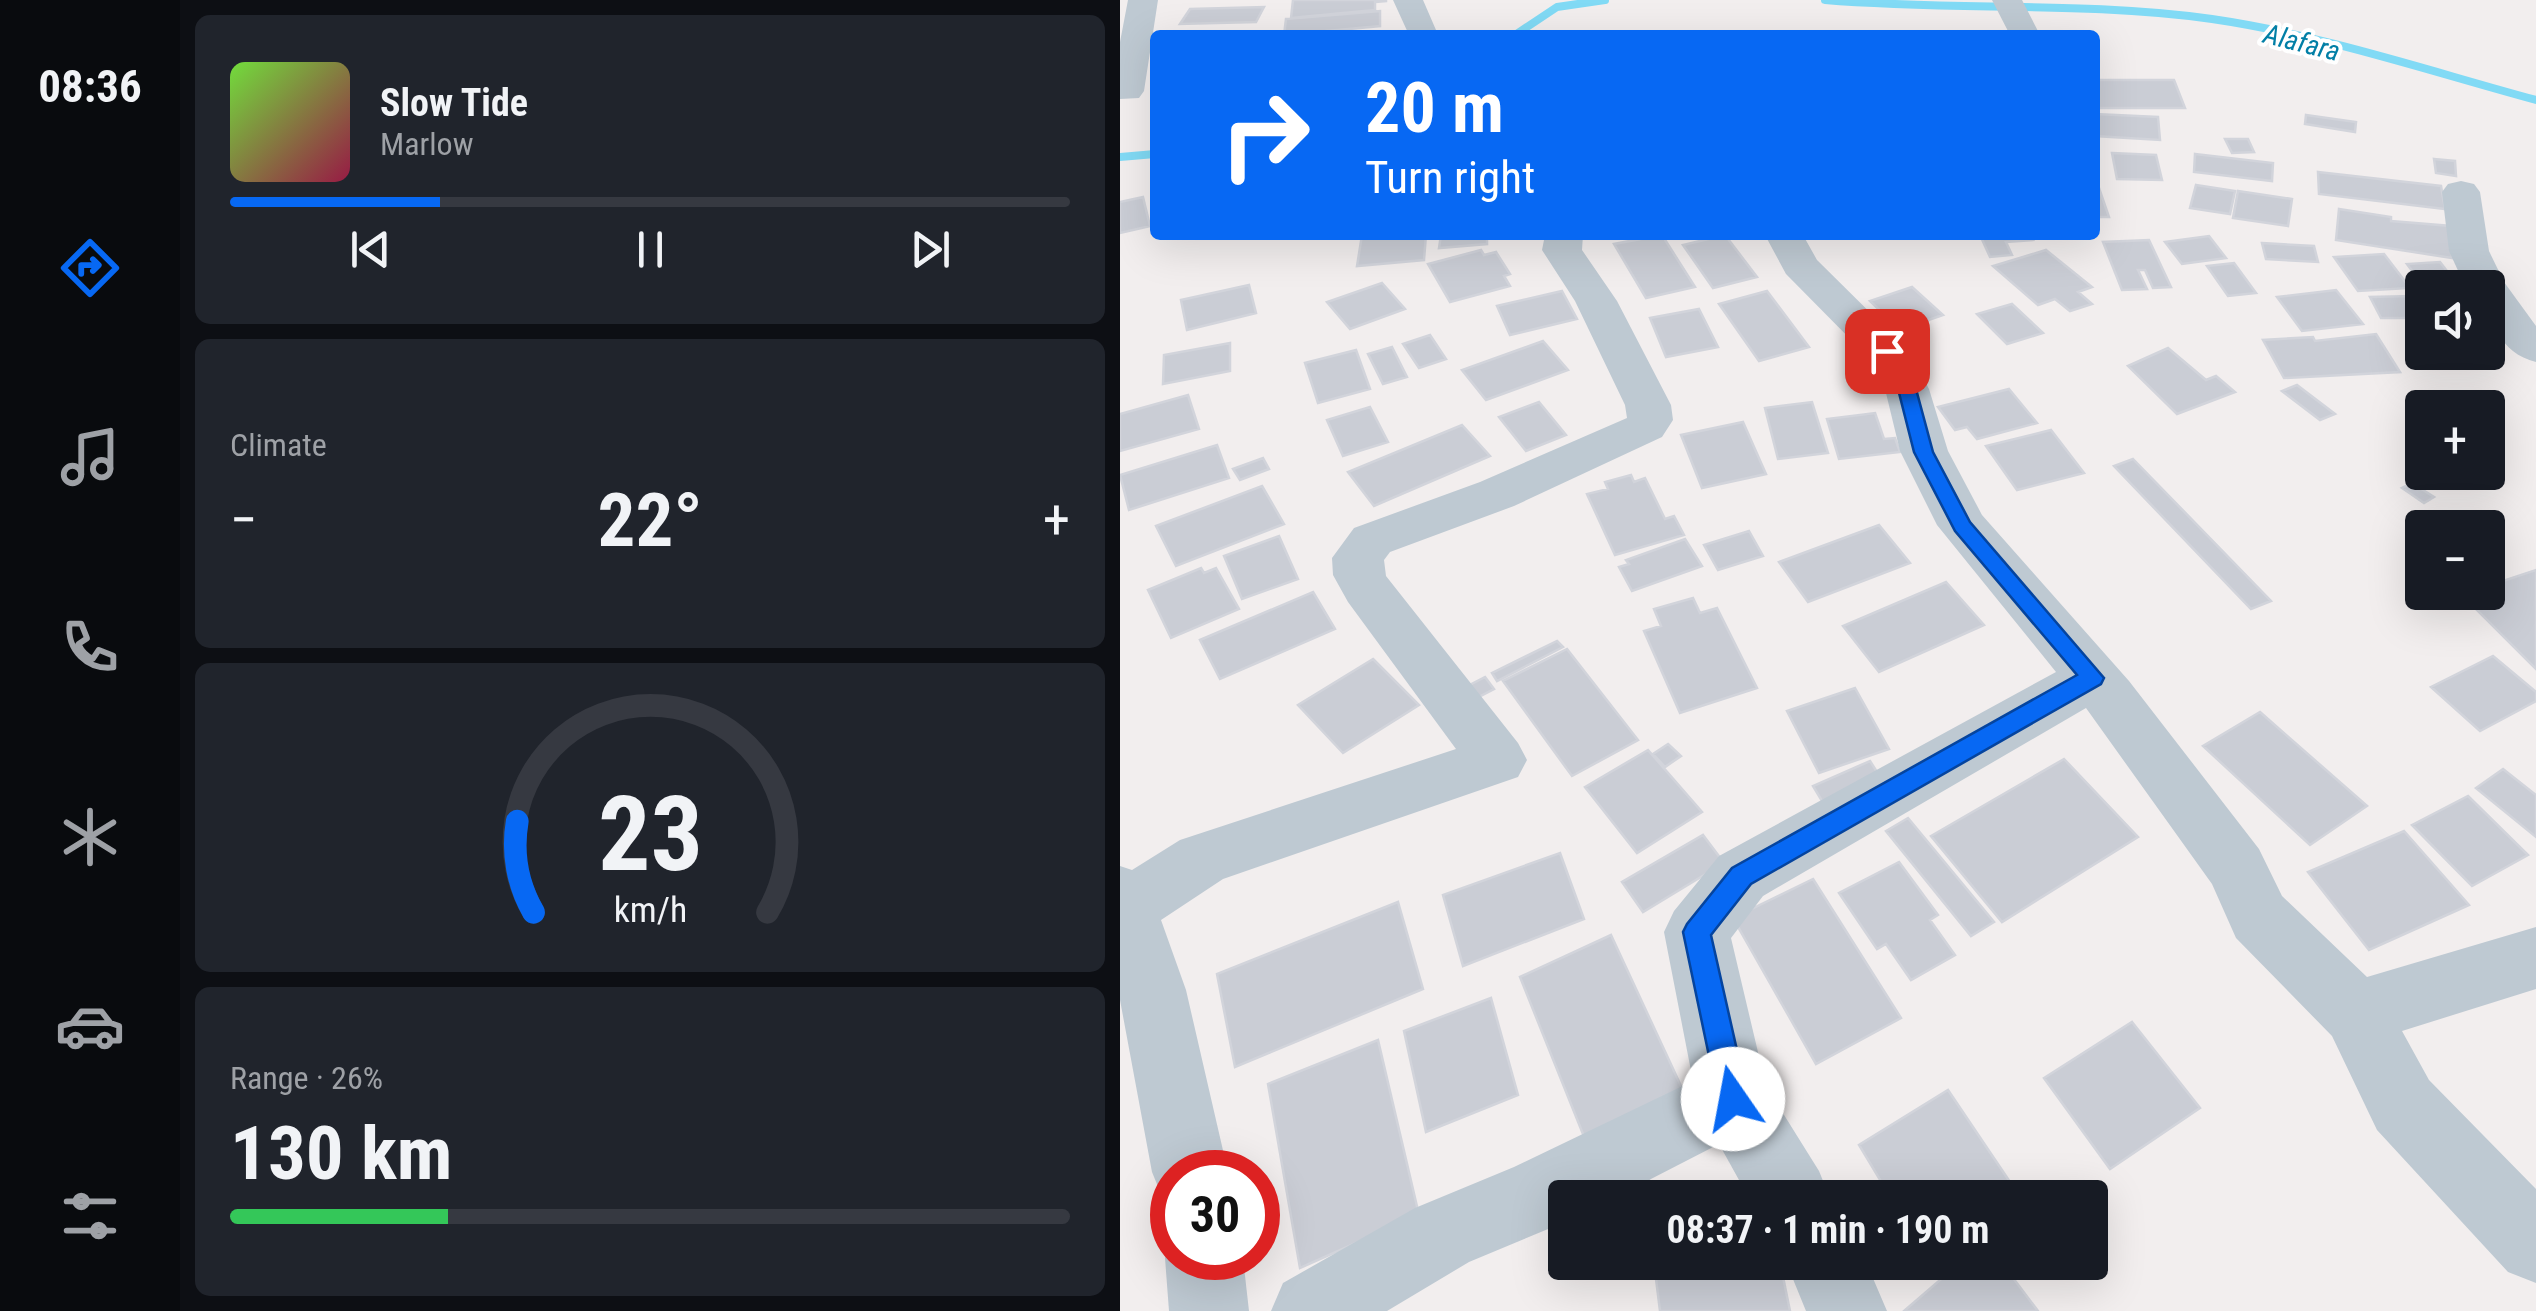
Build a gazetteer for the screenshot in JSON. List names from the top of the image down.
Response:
{
  "water": ["Alafara"],
  "page": {
    "tabs": "08:36",
    "turn": ["20 m", "Turn right"],
    "song": ["Slow Tide", "Marlow"],
    "map_buttons": ["+", "−"],
    "tile": [
      "Climate",
      ["Range · 26%", "130 km"]
    ],
    "heat": ["−", "22°", "+"],
    "limit": "30",
    "trip": "08:37 · 1 min · 190 m",
    "gauge": ["23", "km/h"]
  }
}
